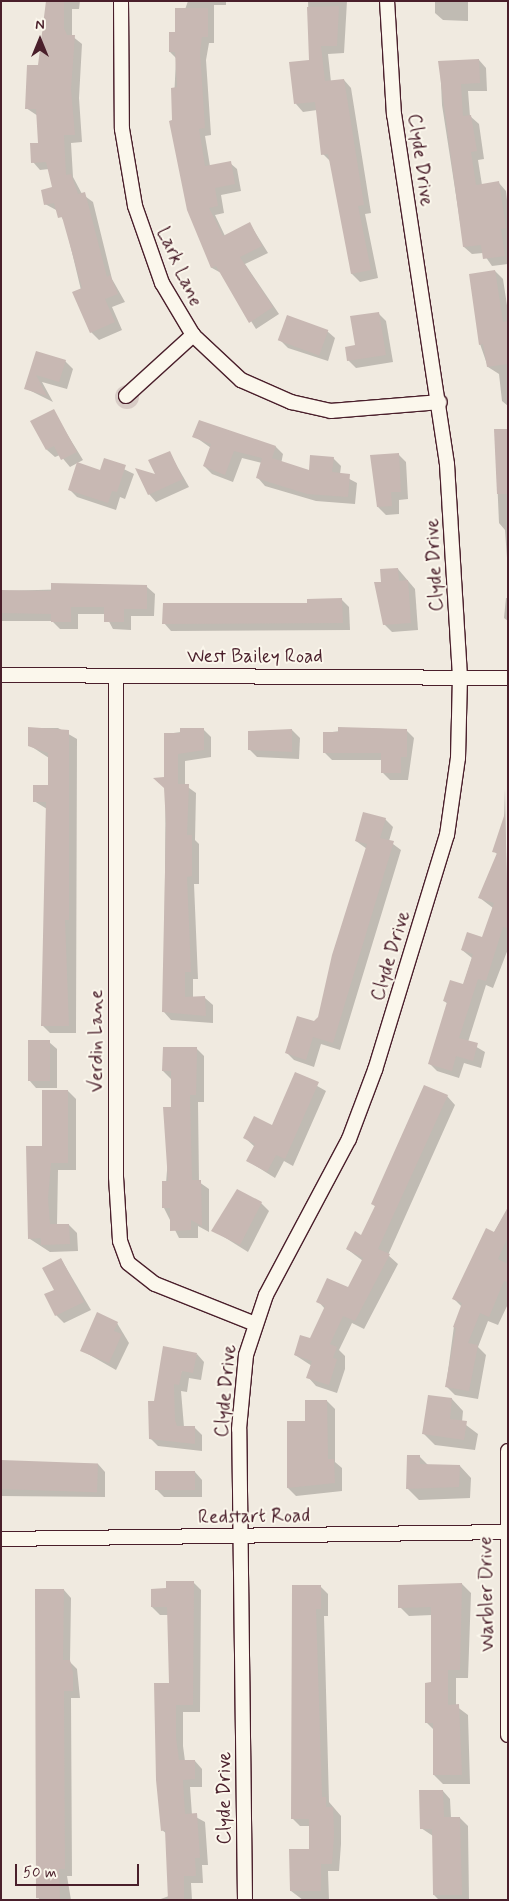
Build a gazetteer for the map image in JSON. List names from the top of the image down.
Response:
{
  "streets": {
    "street": [
      "Clyde Drive",
      "Lark Lane",
      "West Bailey Road",
      "Verdin Lane",
      "Redstart Road",
      "Warbler Drive"
    ]
  },
  "crossings": [
    ["Clyde Drive", "Lark Lane"],
    ["Clyde Drive", "West Bailey Road"],
    ["Clyde Drive", "Verdin Lane"],
    ["Clyde Drive", "Redstart Road"],
    ["West Bailey Road", "Verdin Lane"],
    ["Redstart Road", "Warbler Drive"]
  ],
  "scale_bar": "50 m",
  "north": "top"
}
